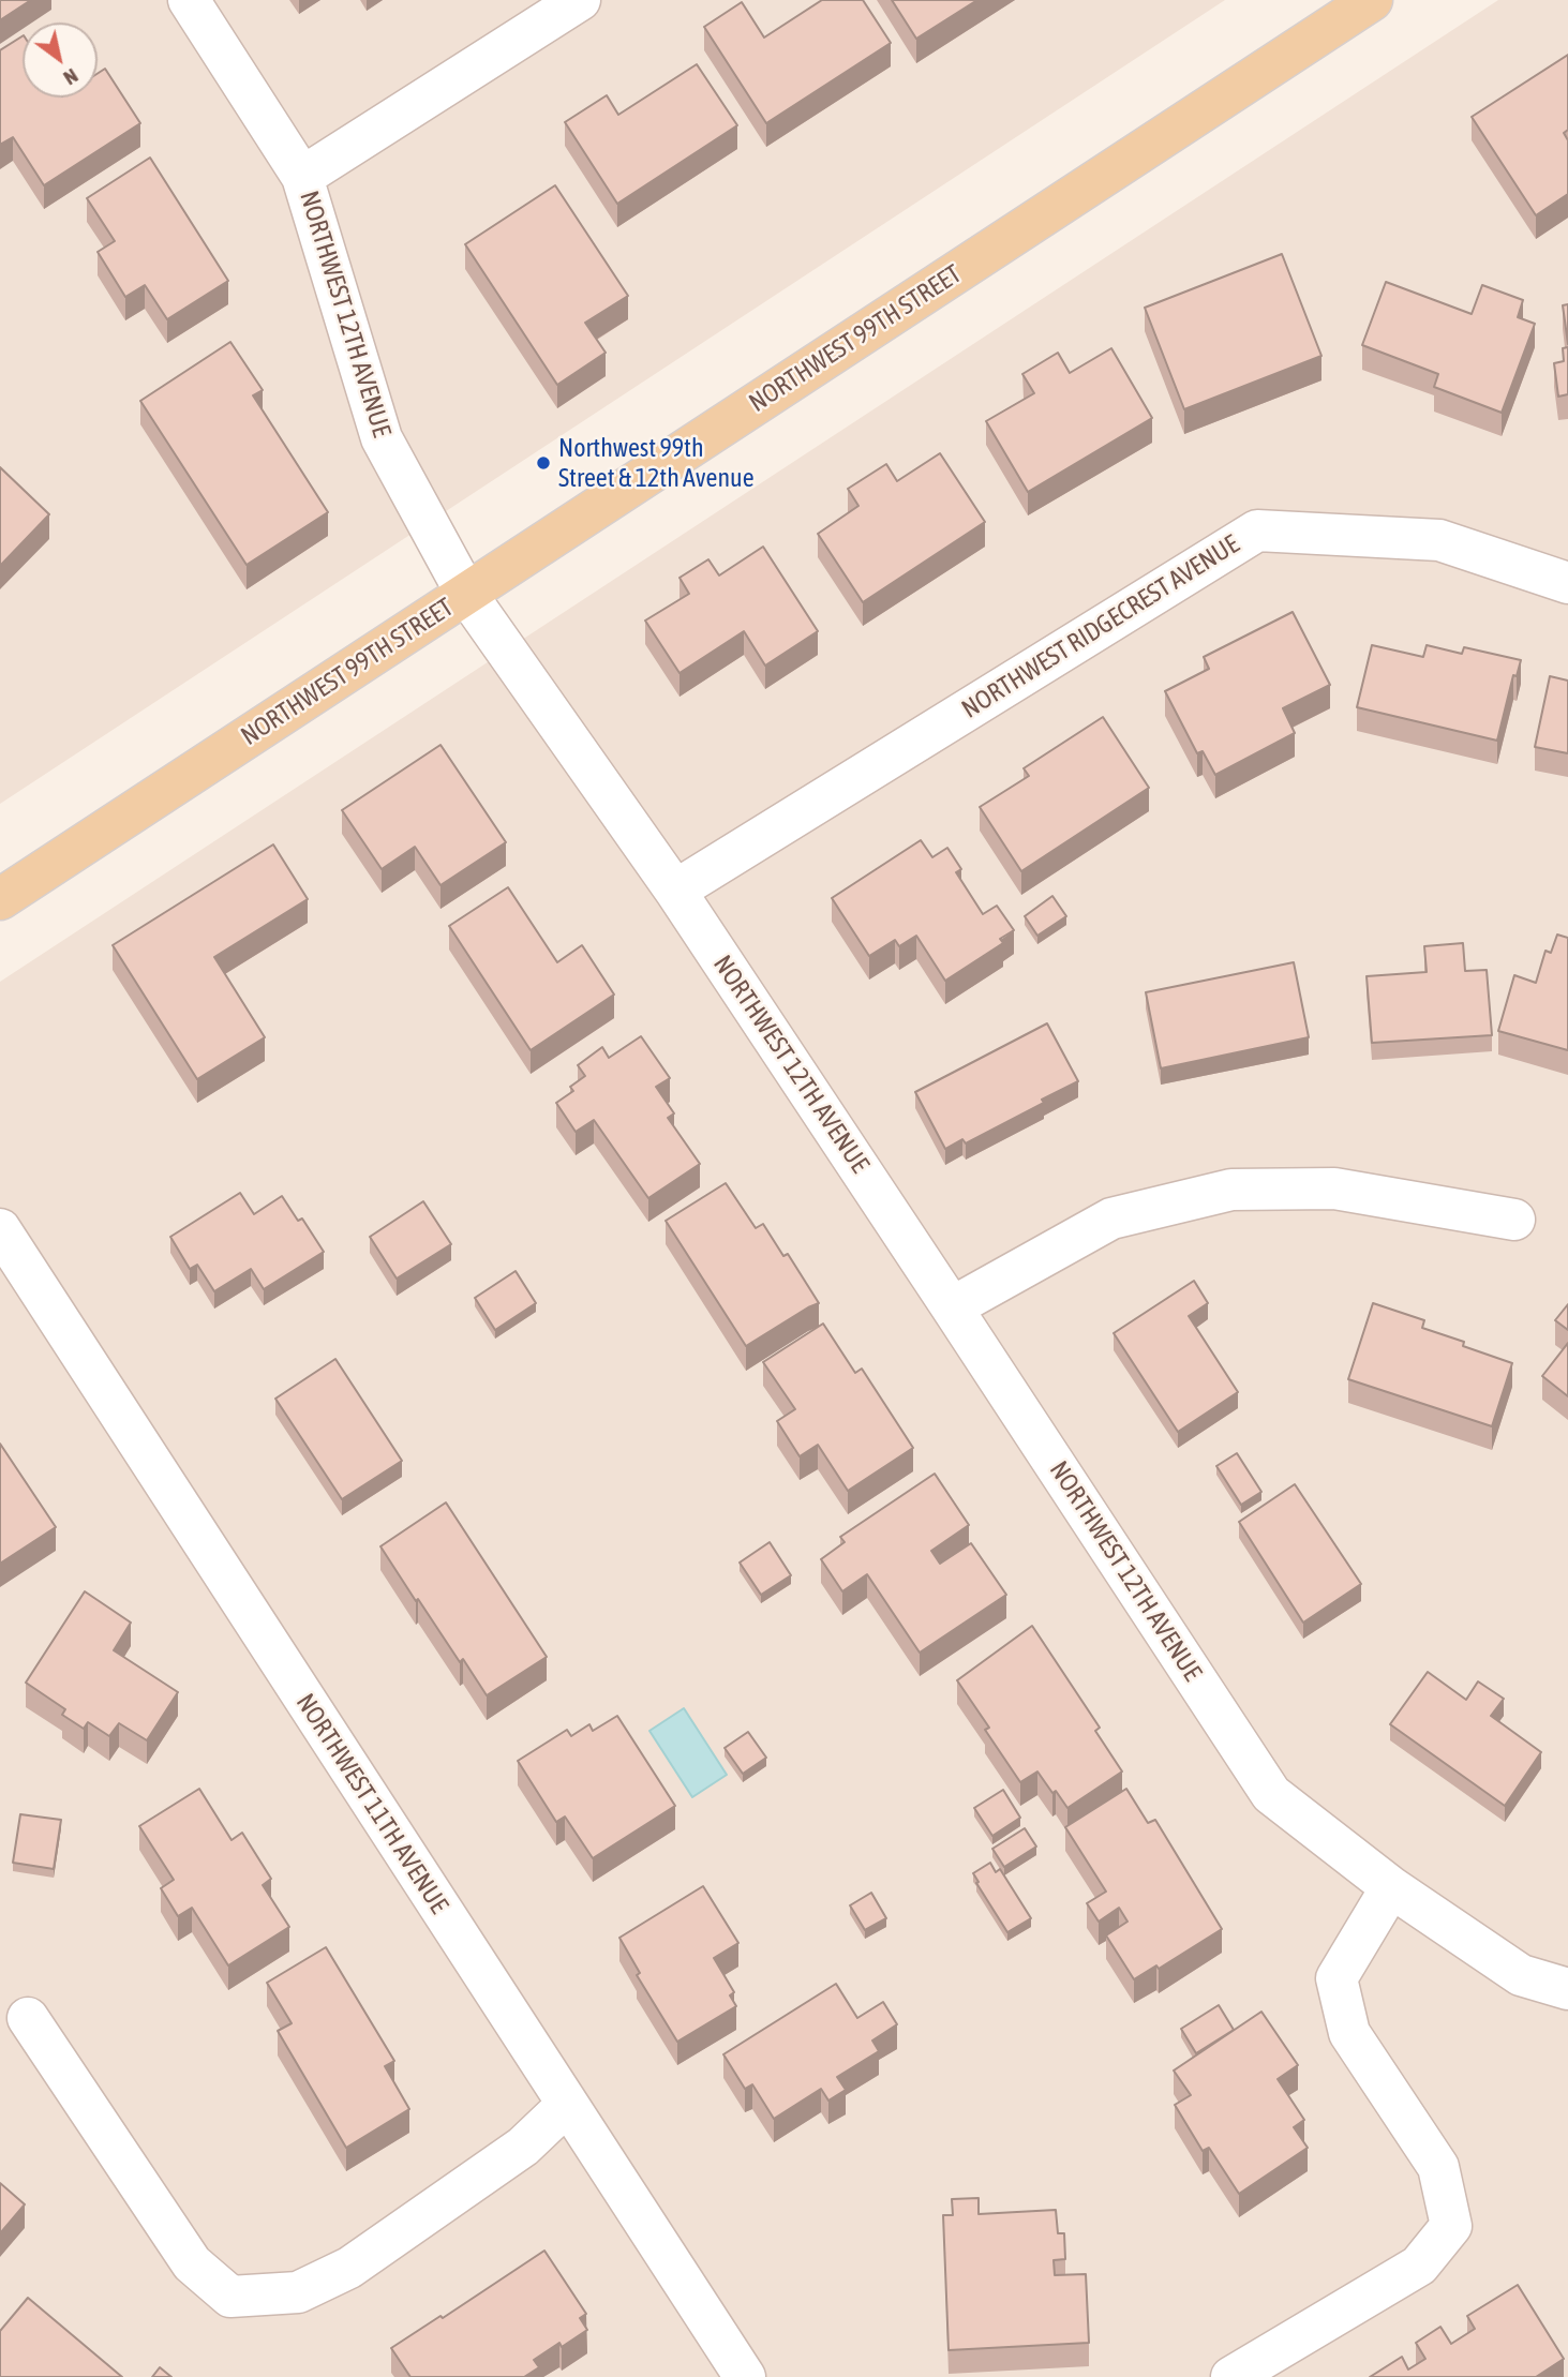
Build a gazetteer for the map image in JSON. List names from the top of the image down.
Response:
{
  "streets": {
    "main road": ["NORTHWEST 99TH STREET"],
    "street": ["NORTHWEST 12TH AVENUE", "NORTHWEST RIDGECREST AVENUE", "NORTHWEST 11TH AVENUE"]
  },
  "crossings": [
    ["NORTHWEST 12TH AVENUE", "NORTHWEST 99TH STREET"],
    ["NORTHWEST 12TH AVENUE", "NORTHWEST RIDGECREST AVENUE"]
  ],
  "places": ["Northwest 99th Street & 12th Avenue"],
  "north": "bottom right"
}
